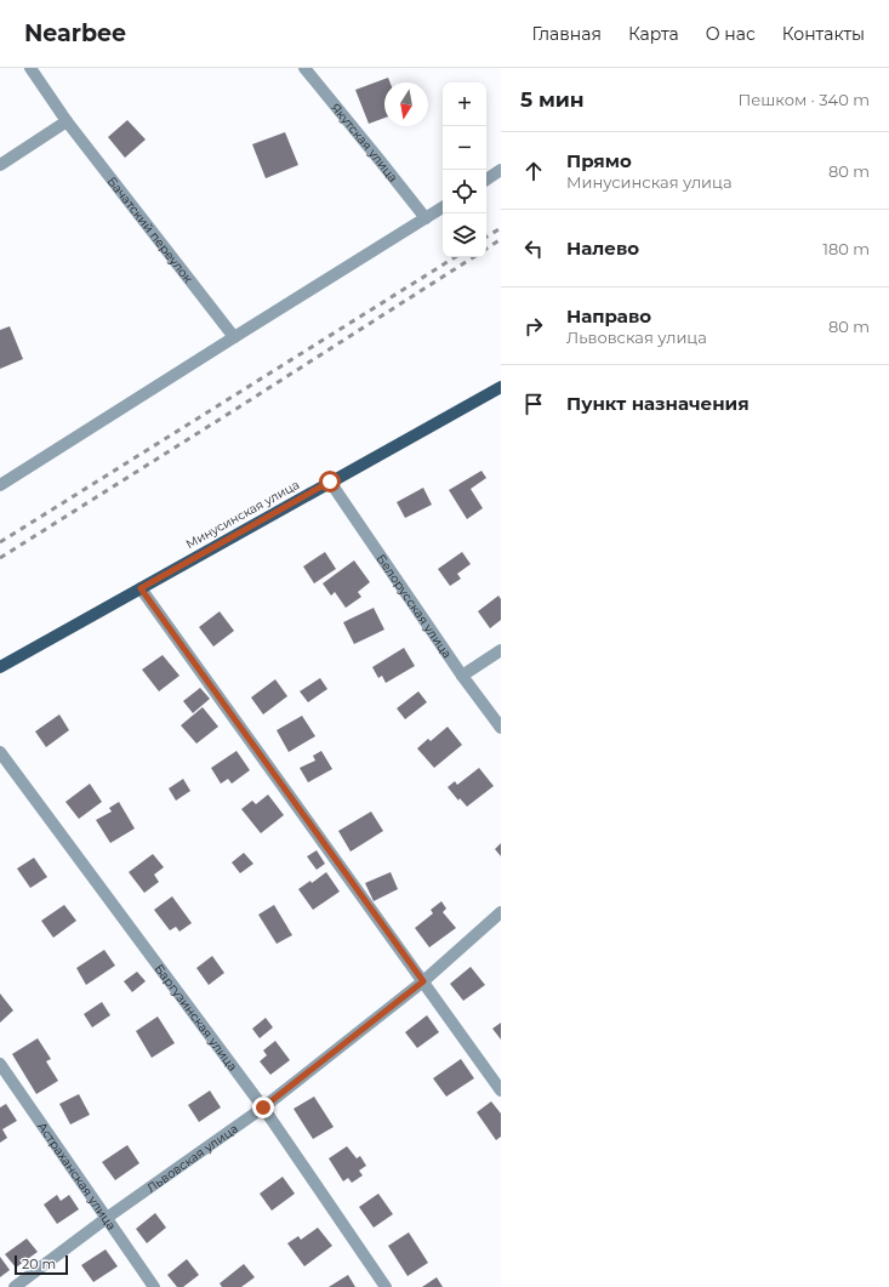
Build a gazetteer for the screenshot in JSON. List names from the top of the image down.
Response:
{
  "streets": {
    "main road": ["Минусинская улица"],
    "street": [
      "Якутская улица",
      "Бачатский переулок",
      "Белорусская улица",
      "Баргузинская улица",
      "Львовская улица",
      "Астраханская улица"
    ]
  },
  "crossings": [
    ["Минусинская улица", "Белорусская улица"],
    ["Баргузинская улица", "Львовская улица"],
    ["Львовская улица", "Астраханская улица"]
  ],
  "scale_bar": "20 m",
  "north": "bottom",
  "page": {
    "header": "Nearbee",
    "nav": [
      "Главная",
      "Карта",
      "О нас",
      "Контакты"
    ],
    "heading": ["5 мин", "Пешком · 340 m"],
    "map_buttons": ["+", "−"],
    "list": [
      ["Прямо", "Минусинская улица", "80 m"],
      ["Налево", "180 m"],
      ["Направо", "Львовская улица", "80 m"],
      "Пункт назначения"
    ],
    "scale": "20 m"
  }
}
